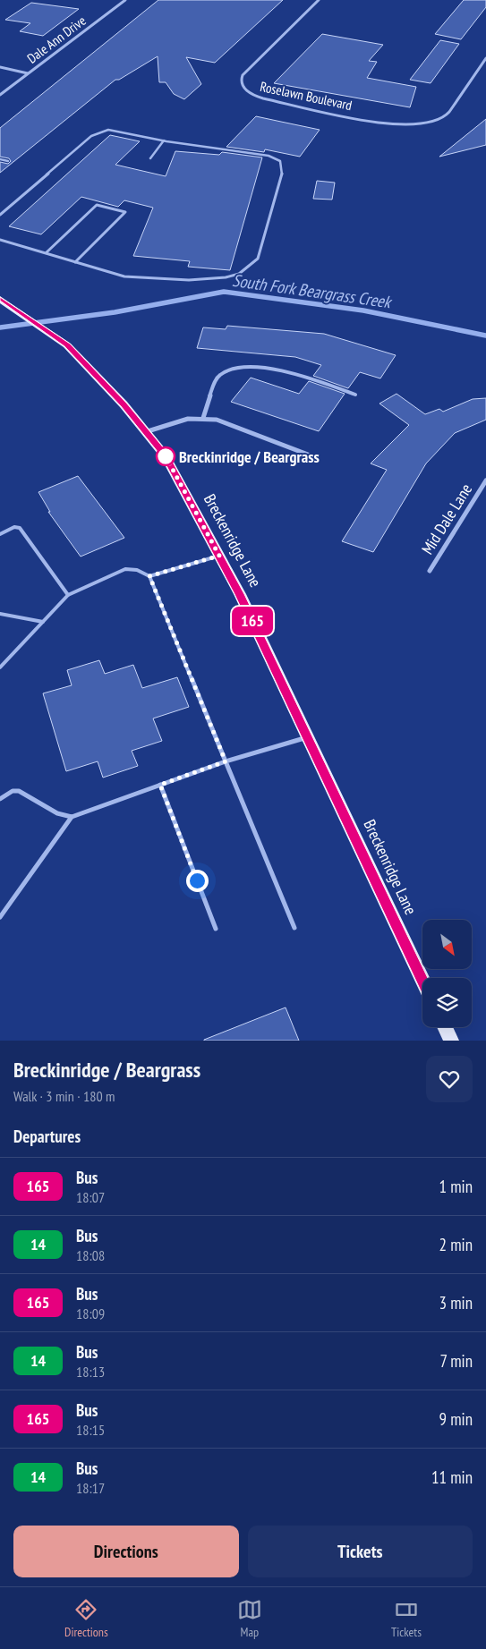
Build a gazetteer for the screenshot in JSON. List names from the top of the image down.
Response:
{
  "streets": {
    "main road": ["Breckenridge Lane"],
    "street": ["Dale Ann Drive", "Roselawn Boulevard", "Mid Dale Lane"]
  },
  "water": ["South Fork Beargrass Creek"],
  "places": ["Breckinridge / Beargrass"],
  "lines": ["bus line 165"],
  "north": "bottom right",
  "page": {
    "on_map": "165",
    "heading": [
      ["Breckinridge / Beargrass", "Walk · 3 min · 180 m"],
      "Departures"
    ],
    "list": [
      {
        "mark": "165",
        "name": "Bus",
        "note": "18:07",
        "value": "1 min"
      },
      {
        "mark": "14",
        "name": "Bus",
        "note": "18:08",
        "value": "2 min"
      },
      {
        "mark": "165",
        "name": "Bus",
        "note": "18:09",
        "value": "3 min"
      },
      {
        "mark": "14",
        "name": "Bus",
        "note": "18:13",
        "value": "7 min"
      },
      {
        "mark": "165",
        "name": "Bus",
        "note": "18:15",
        "value": "9 min"
      },
      {
        "mark": "14",
        "name": "Bus",
        "note": "18:17",
        "value": "11 min"
      }
    ],
    "buttons": ["Directions", "Tickets"],
    "tabs": ["Directions", "Map", "Tickets"]
  }
}
